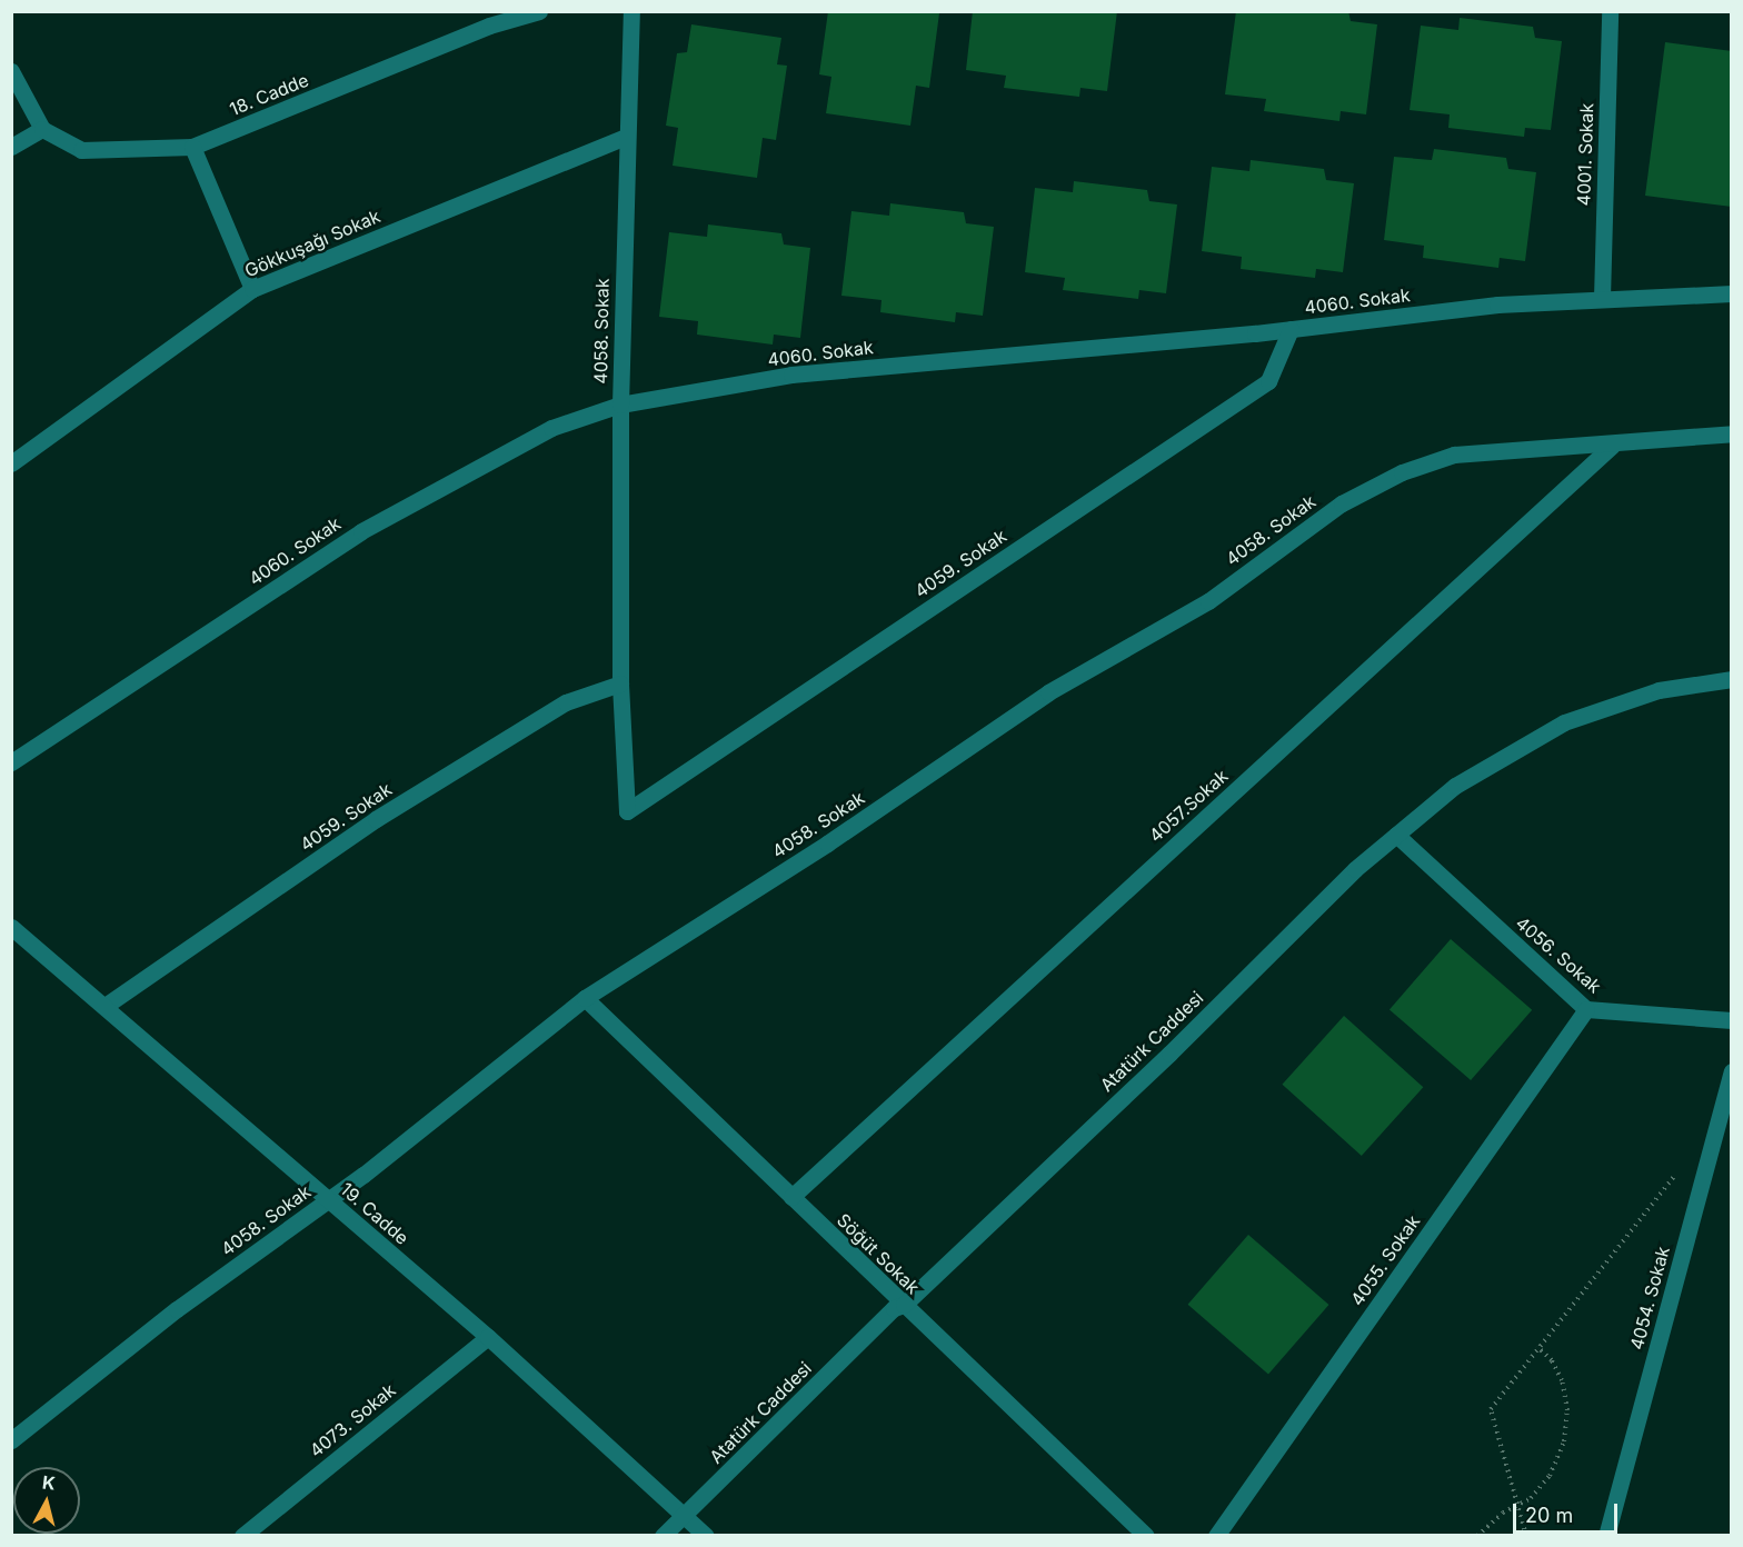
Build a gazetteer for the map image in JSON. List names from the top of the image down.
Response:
{
  "streets": {
    "street": [
      "18. Cadde",
      "4001. Sokak",
      "Gökkuşağı Sokak",
      "4060. Sokak",
      "4058. Sokak",
      "4059. Sokak",
      "4057.Sokak",
      "4056. Sokak",
      "Atatürk Caddesi",
      "19. Cadde",
      "Söğüt Sokak",
      "4055. Sokak",
      "4054. Sokak",
      "4073. Sokak"
    ]
  },
  "crossings": [
    ["4001. Sokak", "4060. Sokak"],
    ["Gökkuşağı Sokak", "4058. Sokak"],
    ["4060. Sokak", "4058. Sokak"],
    ["4060. Sokak", "4059. Sokak"],
    ["4058. Sokak", "4059. Sokak"],
    ["4058. Sokak", "4057.Sokak"],
    ["4058. Sokak", "19. Cadde"],
    ["4058. Sokak", "Söğüt Sokak"],
    ["4059. Sokak", "19. Cadde"],
    ["4057.Sokak", "Söğüt Sokak"],
    ["4056. Sokak", "Atatürk Caddesi"],
    ["4056. Sokak", "4055. Sokak"],
    ["Atatürk Caddesi", "19. Cadde"],
    ["Atatürk Caddesi", "Söğüt Sokak"],
    ["19. Cadde", "4073. Sokak"]
  ],
  "scale_bar": "20 m",
  "north": "top"
}
